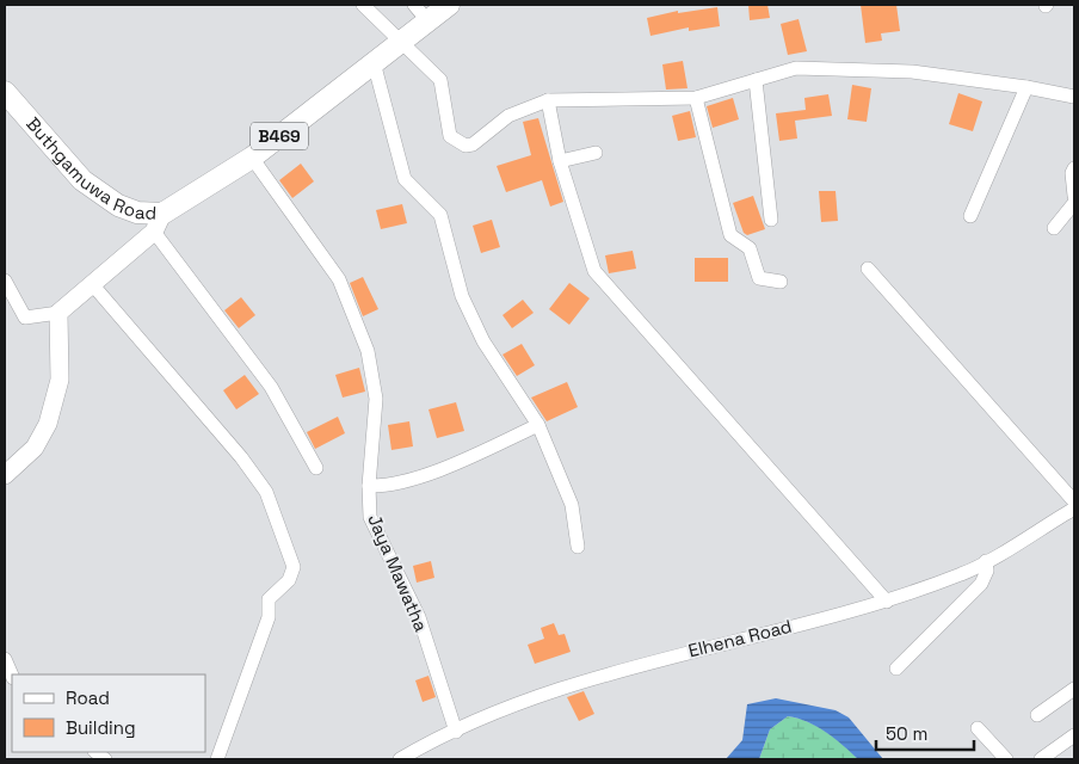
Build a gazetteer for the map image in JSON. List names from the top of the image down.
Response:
{
  "streets": {
    "main road": ["B469", "Buthgamuwa Road"],
    "street": ["Jaya Mawatha", "Elhena Road"]
  },
  "crossings": [
    ["Buthgamuwa Road", "Jaya Mawatha"],
    ["Jaya Mawatha", "Elhena Road"]
  ],
  "legend": ["Road", "Building"],
  "scale_bar": "50 m"
}
